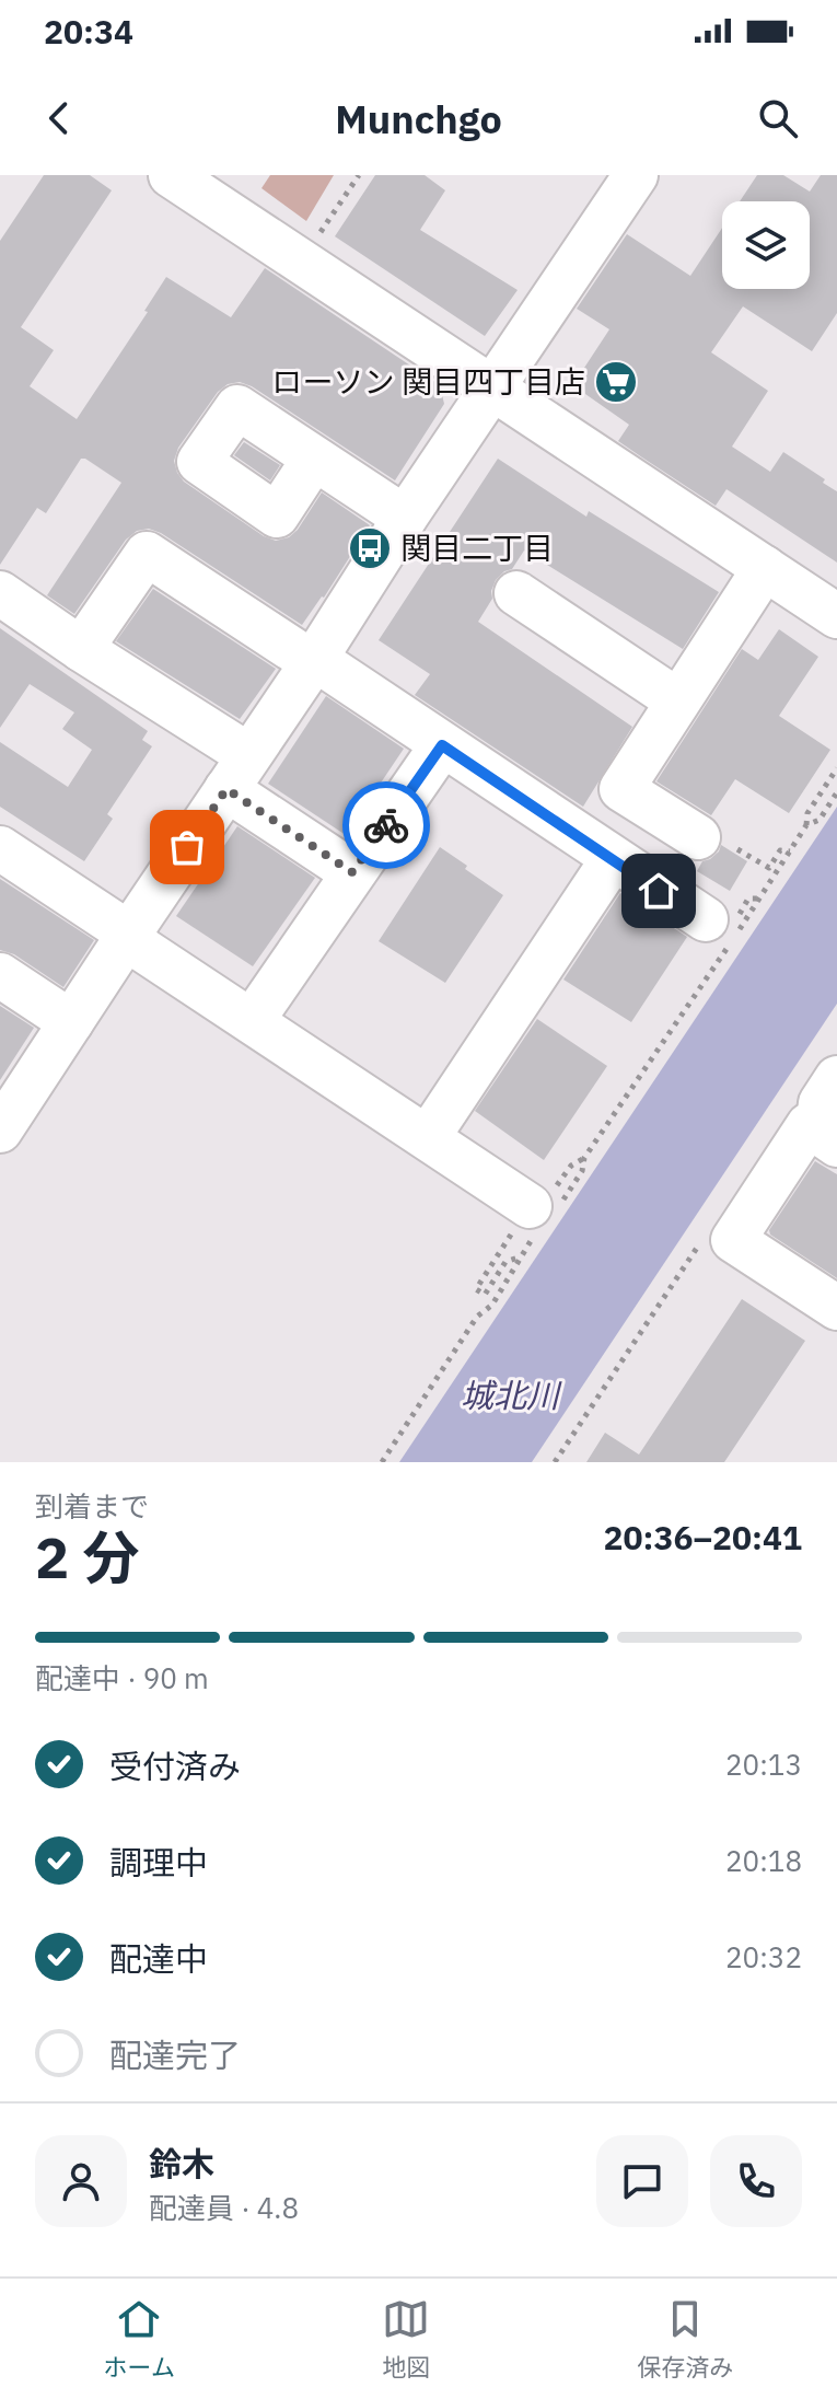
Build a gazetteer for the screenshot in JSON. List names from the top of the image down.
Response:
{
  "water": ["城北川"],
  "places": {
    "supermarket": ["ローソン 関目四丁目店"],
    "bus stop": ["関目二丁目"]
  },
  "page": {
    "status": "20:34",
    "header": "Munchgo",
    "heading": ["2 分", "到着まで", "20:36–20:41"],
    "panel": ["鈴木", "配達員 · 4.8"],
    "bar": "配達中 · 90 m",
    "list": [
      ["受付済み", "20:13"],
      ["調理中", "20:18"],
      ["配達中", "20:32"],
      "配達完了"
    ],
    "tabs": ["ホーム", "地図", "保存済み"]
  }
}
